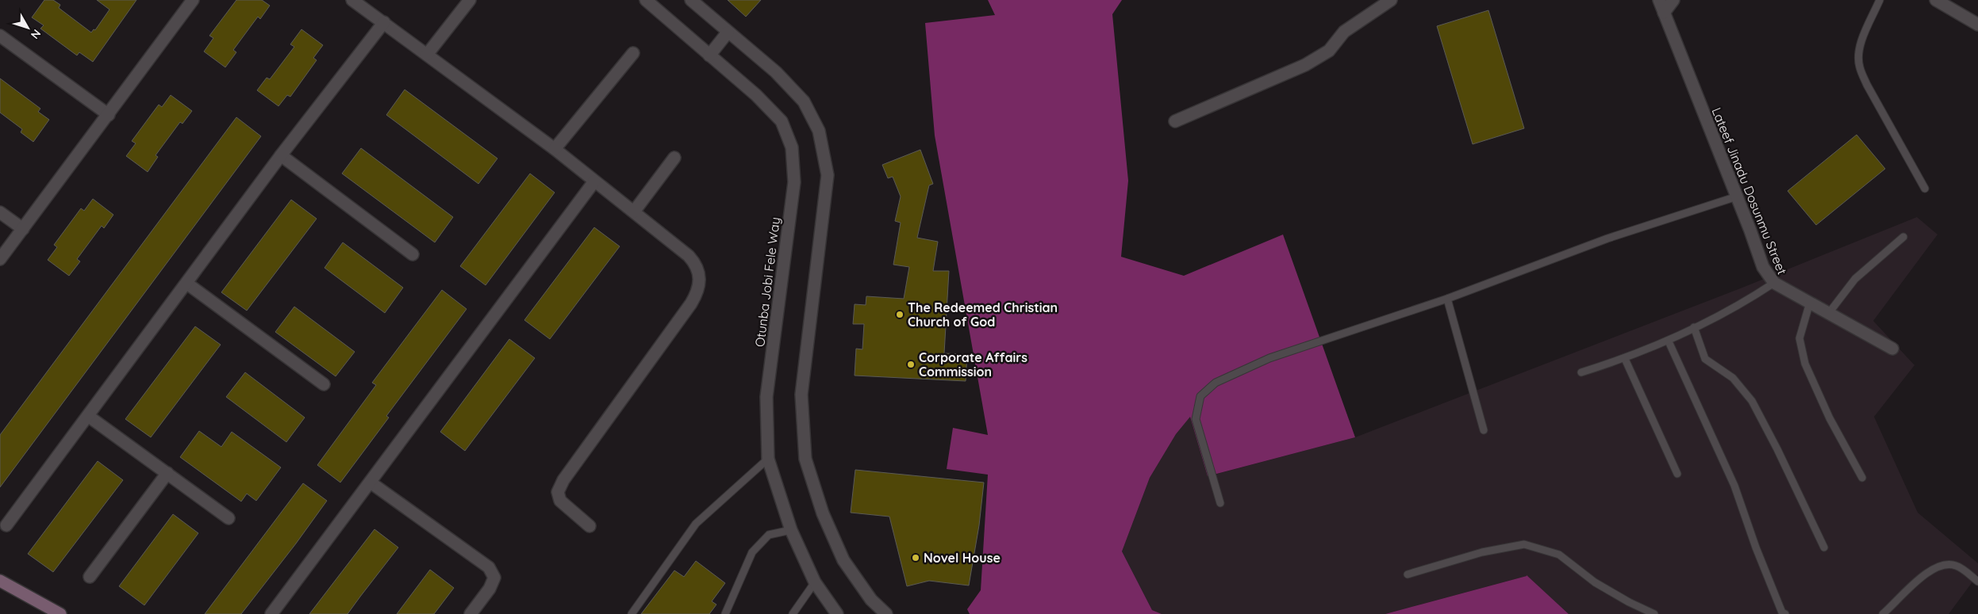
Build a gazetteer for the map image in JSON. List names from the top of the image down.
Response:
{
  "streets": {
    "street": ["Lateef Jinadu Dosunmu Street", "Otunba Jobi Fele Way"]
  },
  "places": ["The Redeemed Christian Church of God", "Corporate Affairs Commission", "Novel House"],
  "north": "bottom right"
}
